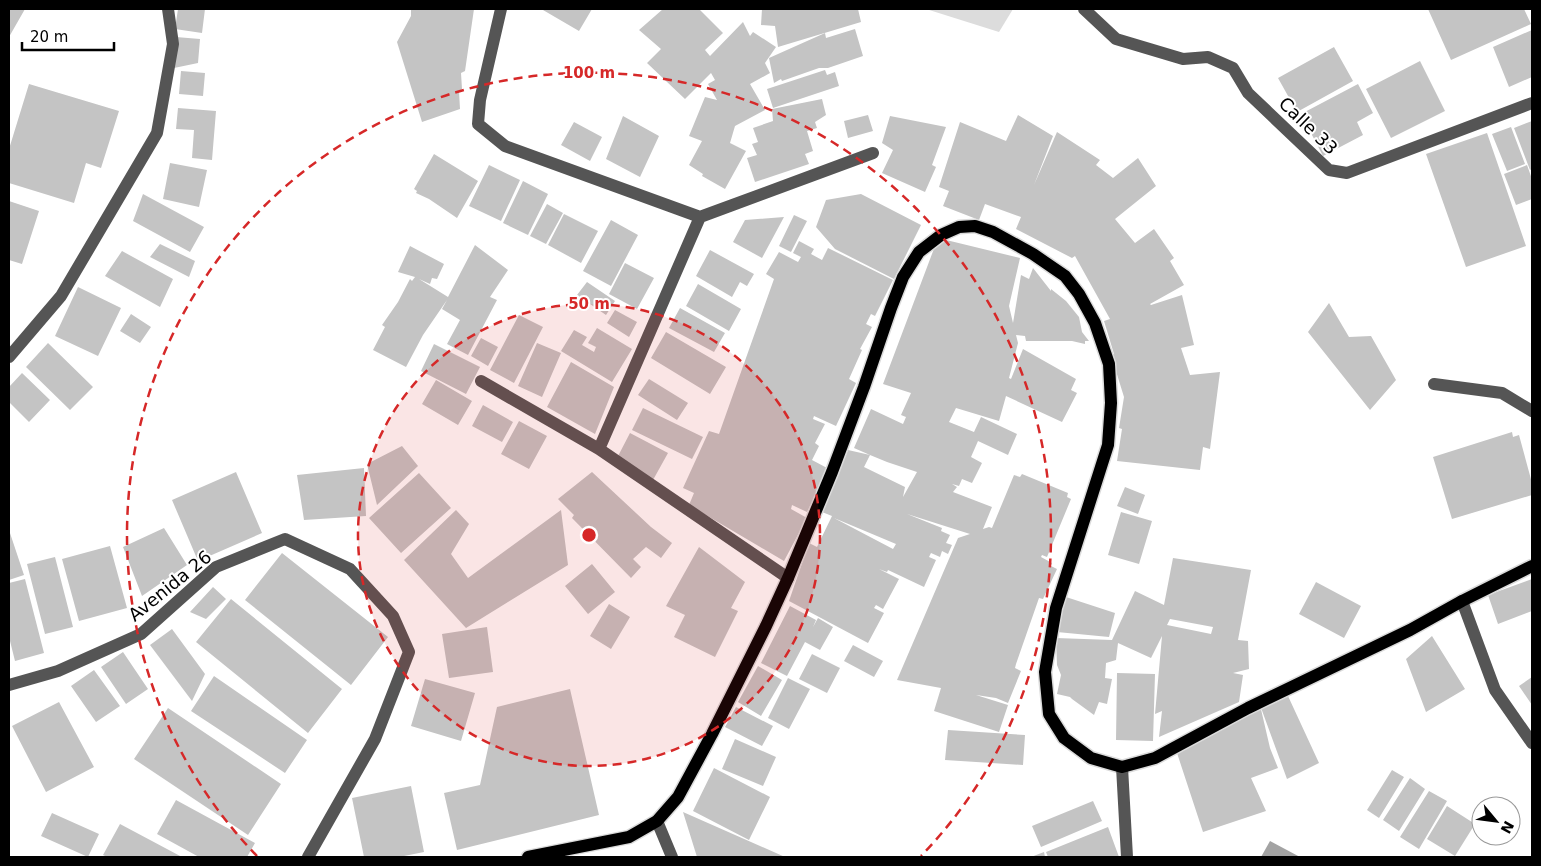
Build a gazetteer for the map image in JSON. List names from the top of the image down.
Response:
{
  "streets": {
    "street": ["Calle 33", "Avenida 26"]
  },
  "scale_bar": "20 m",
  "north": "bottom right",
  "rings": ["100 m", "50 m"]
}
